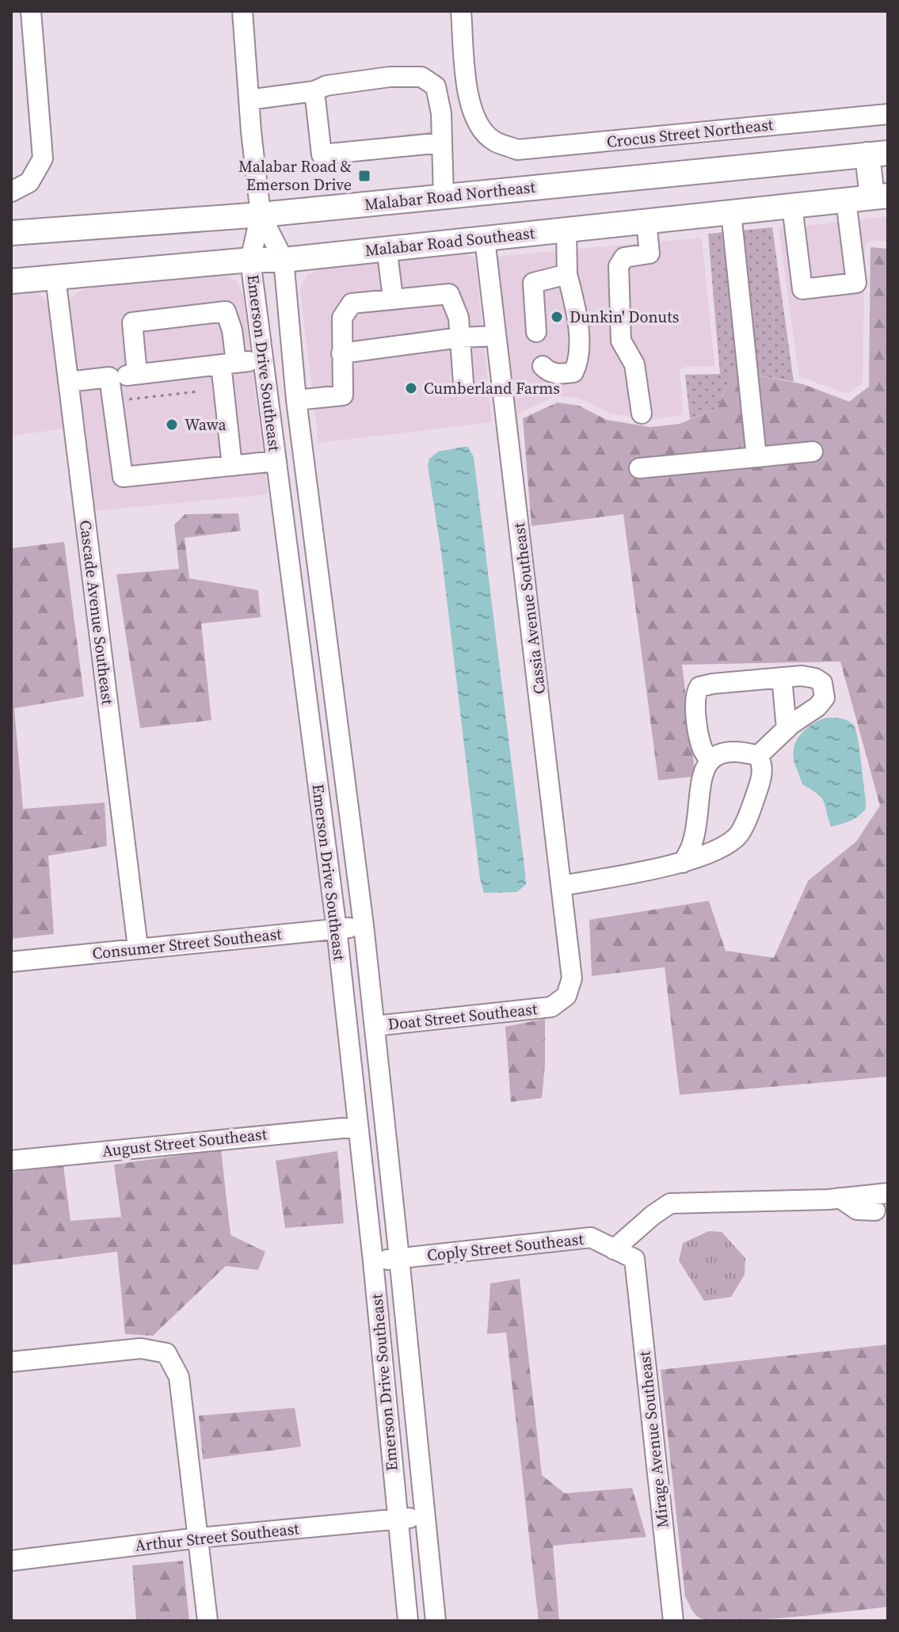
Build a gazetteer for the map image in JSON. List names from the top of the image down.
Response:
{
  "streets": {
    "main road": ["Malabar Road Northeast", "Malabar Road Southeast"],
    "street": [
      "Crocus Street Northeast",
      "Emerson Drive Southeast",
      "Cassia Avenue Southeast",
      "Cascade Avenue Southeast",
      "Consumer Street Southeast",
      "Doat Street Southeast",
      "August Street Southeast",
      "Coply Street Southeast",
      "Mirage Avenue Southeast",
      "Arthur Street Southeast"
    ]
  },
  "crossings": [
    ["Malabar Road Northeast", "Emerson Drive Southeast"],
    ["Malabar Road Southeast", "Emerson Drive Southeast"],
    ["Malabar Road Southeast", "Cassia Avenue Southeast"],
    ["Malabar Road Southeast", "Cascade Avenue Southeast"],
    ["Emerson Drive Southeast", "Consumer Street Southeast"],
    ["Emerson Drive Southeast", "Doat Street Southeast"],
    ["Emerson Drive Southeast", "August Street Southeast"],
    ["Emerson Drive Southeast", "Coply Street Southeast"],
    ["Emerson Drive Southeast", "Arthur Street Southeast"],
    ["Cassia Avenue Southeast", "Doat Street Southeast"],
    ["Cascade Avenue Southeast", "Consumer Street Southeast"],
    ["Coply Street Southeast", "Mirage Avenue Southeast"]
  ],
  "places": {
    "transit": ["Malabar Road & Emerson Drive"],
    "other": ["Dunkin' Donuts", "Cumberland Farms", "Wawa"]
  }
}
